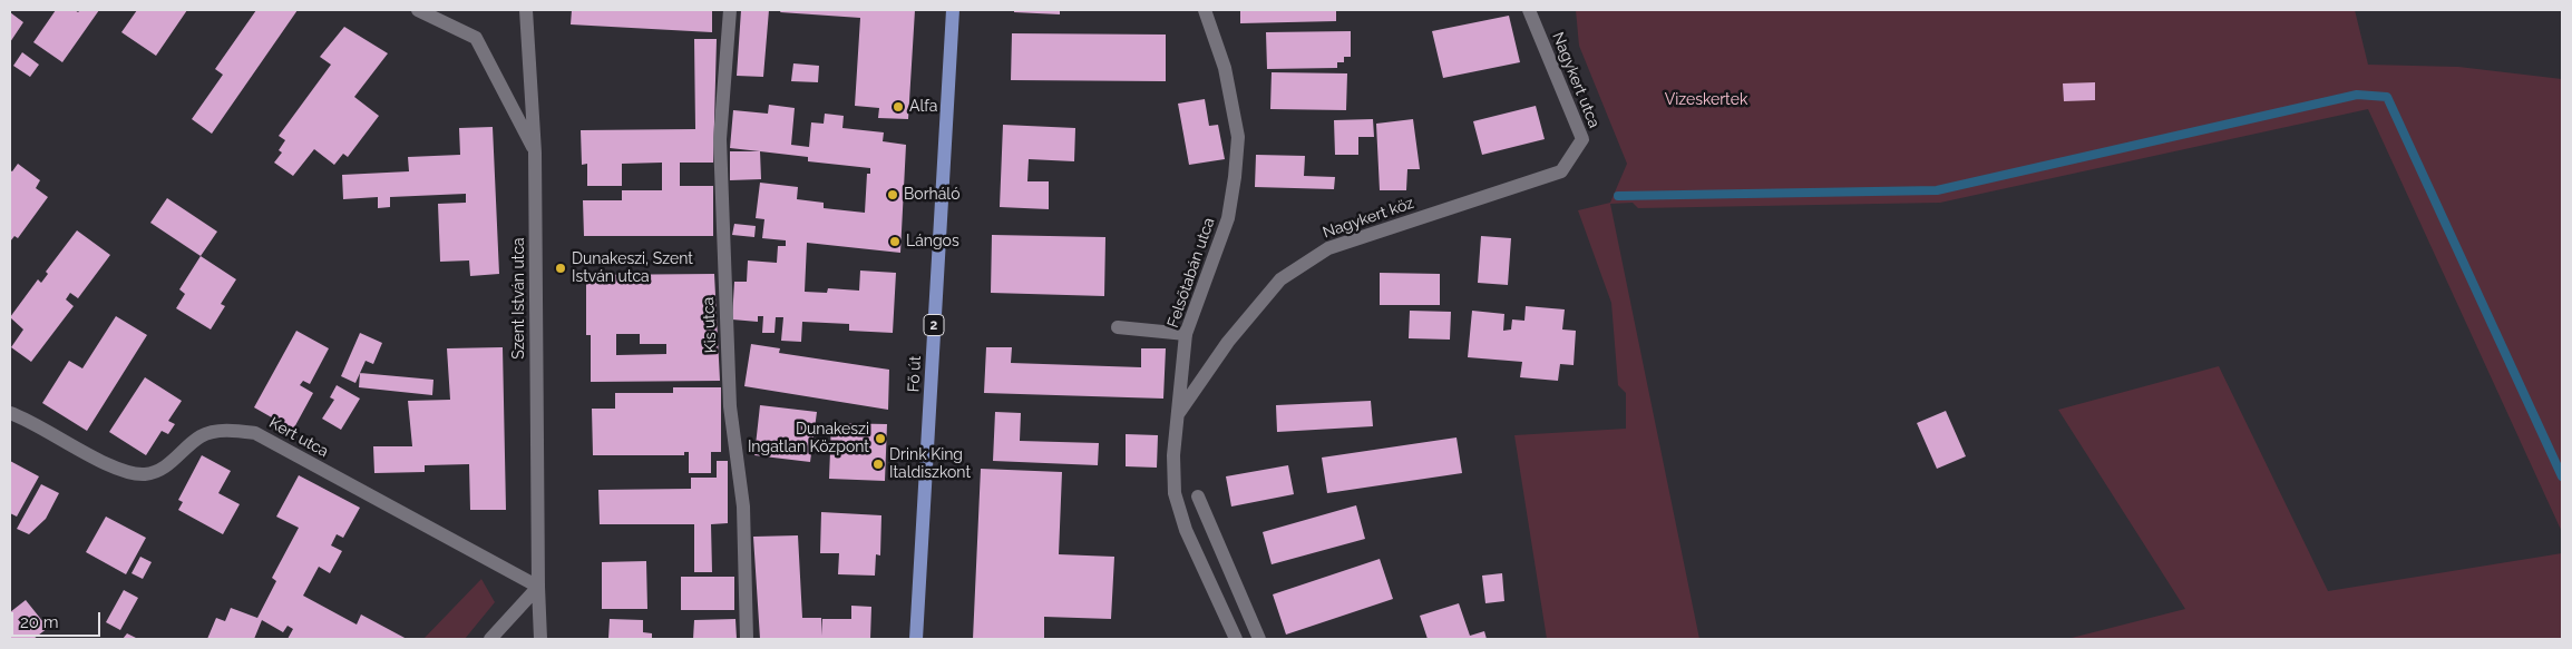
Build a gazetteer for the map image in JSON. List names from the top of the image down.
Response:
{
  "streets": {
    "main road": ["2", "Fő út"],
    "street": [
      "Nagykert utca",
      "Nagykert köz",
      "Felsőtabán utca",
      "Szent István utca",
      "Kis utca",
      "Kert utca"
    ]
  },
  "crossings": [
    ["Nagykert utca", "Nagykert köz"],
    ["Nagykert köz", "Felsőtabán utca"],
    ["Szent István utca", "Kert utca"]
  ],
  "parks": ["Vizeskertek"],
  "places": [
    "Alfa",
    "Borháló",
    "Lángos",
    "Dunakeszi, Szent István utca",
    "Dunakeszi Ingatlan Központ",
    "Drink King Italdiszkont"
  ],
  "scale_bar": "20 m"
}
